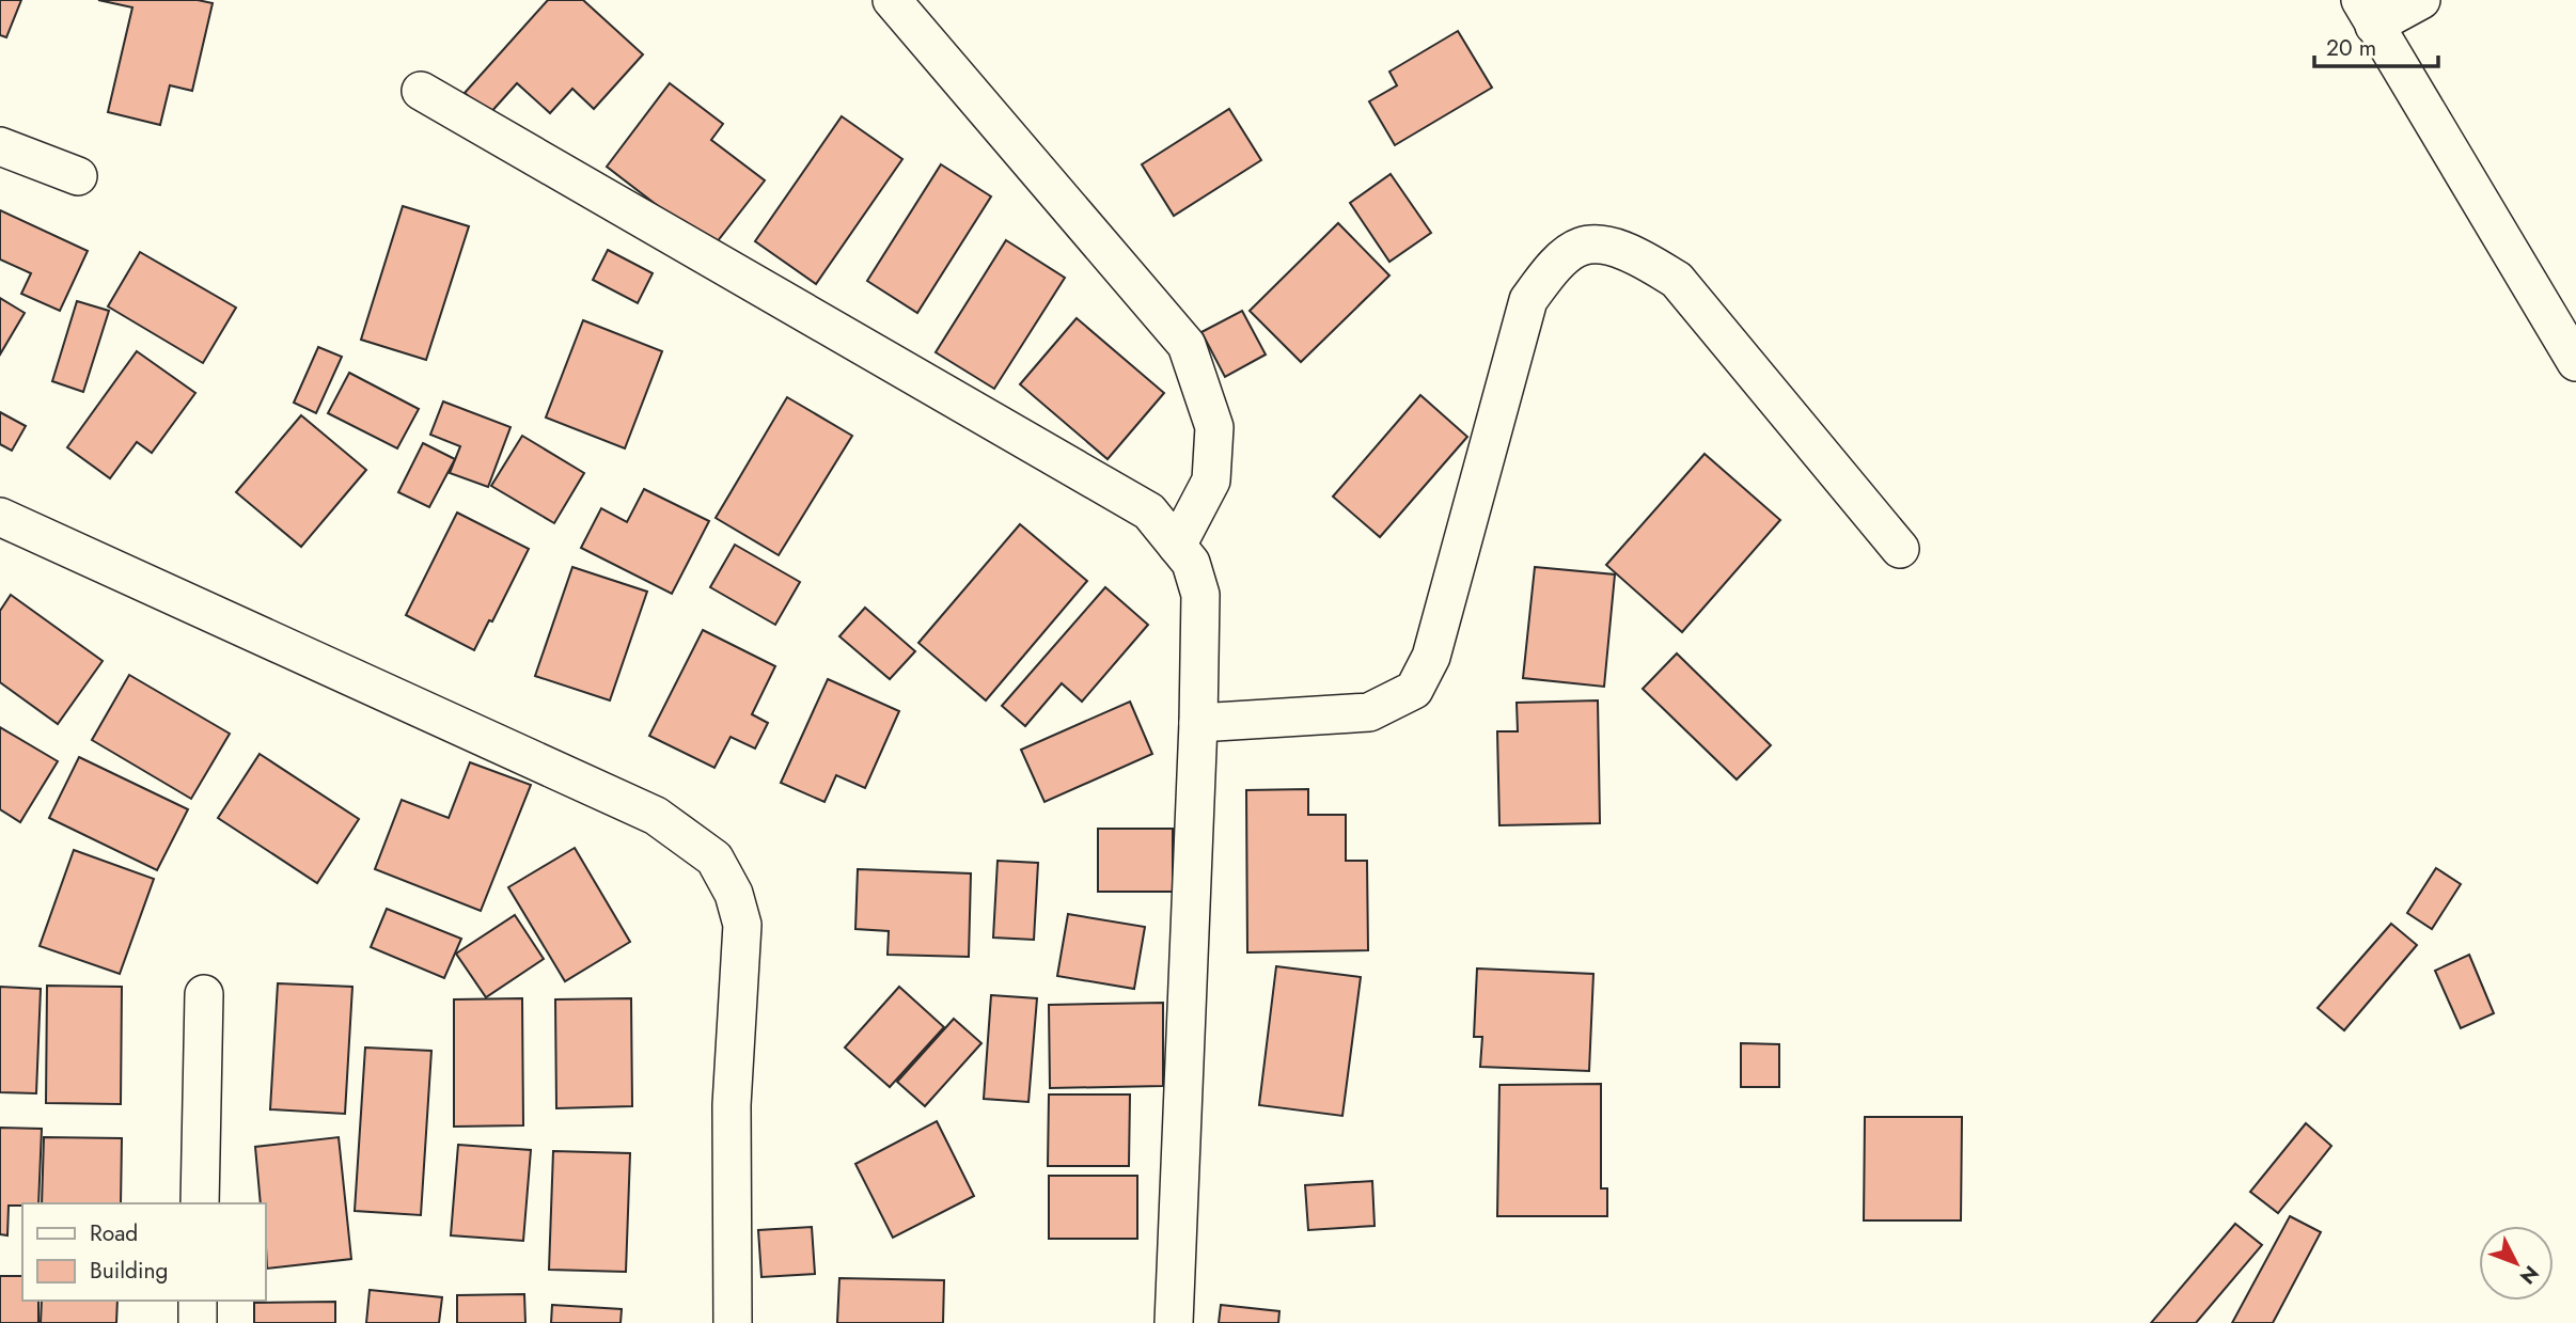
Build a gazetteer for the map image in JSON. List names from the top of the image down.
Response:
{
  "legend": ["Road", "Building"],
  "scale_bar": "20 m",
  "north": "bottom right"
}
